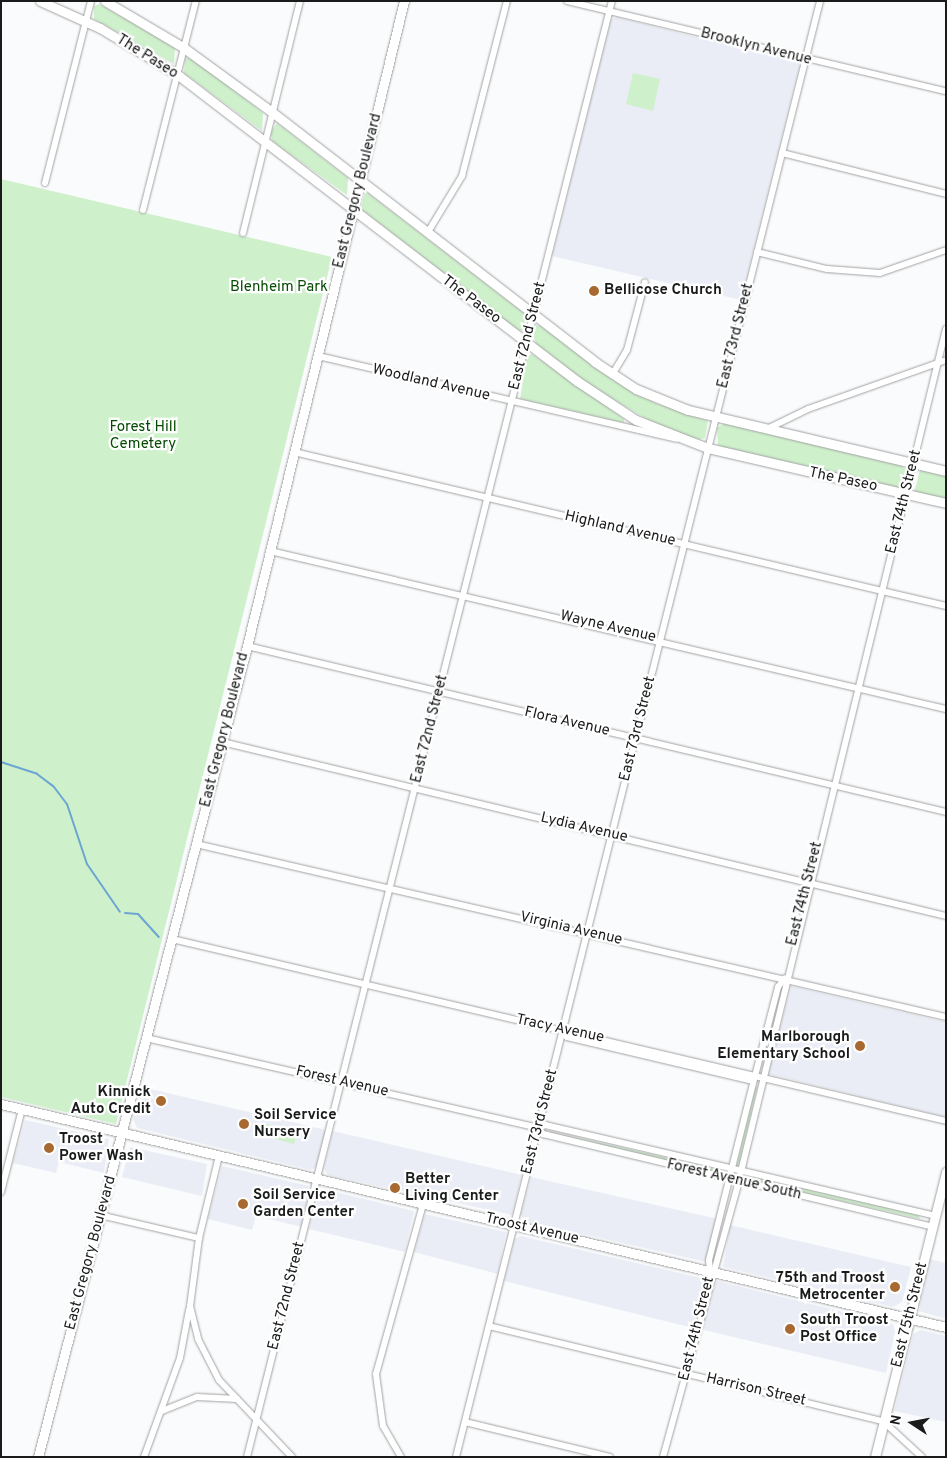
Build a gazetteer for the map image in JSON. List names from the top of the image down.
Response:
{
  "streets": {
    "main road": [
      "The Paseo",
      "East Gregory Boulevard",
      "Troost Avenue",
      "East 75th Street"
    ],
    "street": [
      "Brooklyn Avenue",
      "East 72nd Street",
      "East 73rd Street",
      "Woodland Avenue",
      "East 74th Street",
      "Highland Avenue",
      "Wayne Avenue",
      "Flora Avenue",
      "Lydia Avenue",
      "Virginia Avenue",
      "Tracy Avenue",
      "Forest Avenue",
      "Forest Avenue South",
      "Harrison Street"
    ]
  },
  "crossings": [
    ["Brooklyn Avenue", "East 72nd Street"],
    ["Brooklyn Avenue", "East 73rd Street"],
    ["The Paseo", "East Gregory Boulevard"],
    ["The Paseo", "East 72nd Street"],
    ["The Paseo", "East 73rd Street"],
    ["The Paseo", "Woodland Avenue"],
    ["The Paseo", "East 74th Street"],
    ["East Gregory Boulevard", "Woodland Avenue"],
    ["East Gregory Boulevard", "Highland Avenue"],
    ["East Gregory Boulevard", "Wayne Avenue"],
    ["East Gregory Boulevard", "Flora Avenue"],
    ["East Gregory Boulevard", "Lydia Avenue"],
    ["East Gregory Boulevard", "Virginia Avenue"],
    ["East Gregory Boulevard", "Tracy Avenue"],
    ["East Gregory Boulevard", "Forest Avenue"],
    ["East Gregory Boulevard", "Troost Avenue"],
    ["East 72nd Street", "Woodland Avenue"],
    ["East 72nd Street", "Highland Avenue"],
    ["East 72nd Street", "Wayne Avenue"],
    ["East 72nd Street", "Flora Avenue"],
    ["East 72nd Street", "Lydia Avenue"],
    ["East 72nd Street", "Virginia Avenue"],
    ["East 72nd Street", "Tracy Avenue"],
    ["East 72nd Street", "Forest Avenue"],
    ["East 72nd Street", "Troost Avenue"],
    ["East 73rd Street", "Highland Avenue"],
    ["East 73rd Street", "Wayne Avenue"],
    ["East 73rd Street", "Flora Avenue"],
    ["East 73rd Street", "Lydia Avenue"],
    ["East 73rd Street", "Virginia Avenue"],
    ["East 73rd Street", "Tracy Avenue"],
    ["East 73rd Street", "Forest Avenue"],
    ["East 73rd Street", "Forest Avenue South"],
    ["East 73rd Street", "Troost Avenue"],
    ["East 73rd Street", "Harrison Street"],
    ["East 74th Street", "Highland Avenue"],
    ["East 74th Street", "Wayne Avenue"],
    ["East 74th Street", "Flora Avenue"],
    ["East 74th Street", "Lydia Avenue"],
    ["East 74th Street", "Virginia Avenue"],
    ["East 74th Street", "Tracy Avenue"],
    ["East 74th Street", "Forest Avenue South"],
    ["East 74th Street", "Troost Avenue"],
    ["East 74th Street", "Harrison Street"],
    ["Forest Avenue", "Forest Avenue South"],
    ["Forest Avenue South", "East 75th Street"],
    ["Troost Avenue", "East 75th Street"],
    ["East 75th Street", "Harrison Street"]
  ],
  "parks": ["Blenheim Park", "Forest Hill Cemetery"],
  "places": [
    "Bellicose Church",
    "Marlborough Elementary School",
    "Kinnick Auto Credit",
    "Soil Service Nursery",
    "Troost Power Wash",
    "Better Living Center",
    "Soil Service Garden Center",
    "75th and Troost Metrocenter",
    "South Troost Post Office"
  ],
  "north": "left"
}
